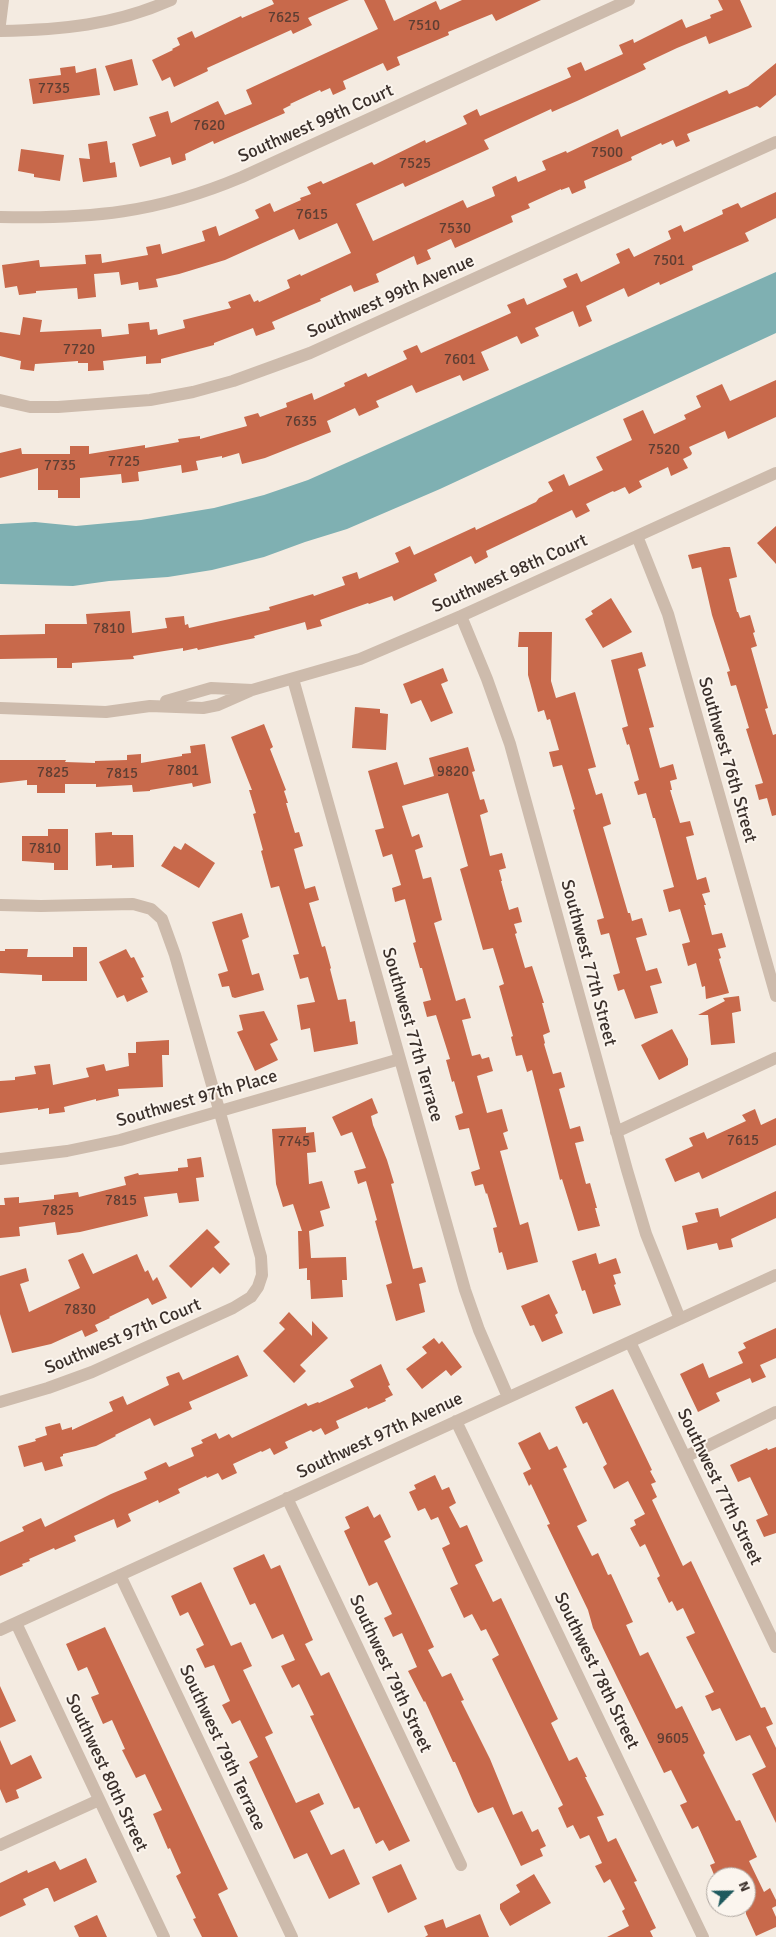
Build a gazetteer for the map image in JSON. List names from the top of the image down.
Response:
{
  "streets": {
    "street": [
      "Southwest 99th Court",
      "Southwest 99th Avenue",
      "Southwest 98th Court",
      "Southwest 76th Street",
      "Southwest 77th Street",
      "Southwest 77th Terrace",
      "Southwest 97th Place",
      "Southwest 97th Court",
      "Southwest 97th Avenue",
      "Southwest 78th Street",
      "Southwest 79th Street",
      "Southwest 79th Terrace",
      "Southwest 80th Street"
    ]
  },
  "crossings": [
    ["Southwest 98th Court", "Southwest 76th Street"],
    ["Southwest 98th Court", "Southwest 77th Street"],
    ["Southwest 98th Court", "Southwest 77th Terrace"],
    ["Southwest 77th Street", "Southwest 97th Avenue"],
    ["Southwest 77th Terrace", "Southwest 97th Place"],
    ["Southwest 77th Terrace", "Southwest 97th Avenue"],
    ["Southwest 97th Place", "Southwest 97th Court"],
    ["Southwest 97th Avenue", "Southwest 78th Street"],
    ["Southwest 97th Avenue", "Southwest 79th Street"],
    ["Southwest 97th Avenue", "Southwest 79th Terrace"],
    ["Southwest 97th Avenue", "Southwest 80th Street"]
  ],
  "house_numbers": [
    "7625",
    "7510",
    "7735",
    "7620",
    "7500",
    "7525",
    "7615",
    "7530",
    "7501",
    "7720",
    "7601",
    "7635",
    "7520",
    "7725",
    "7735",
    "7810",
    "7801",
    "9820",
    "7825",
    "7815",
    "7810",
    "7615",
    "7745",
    "7815",
    "7825",
    "7830",
    "9605"
  ],
  "north": "top right"
}
